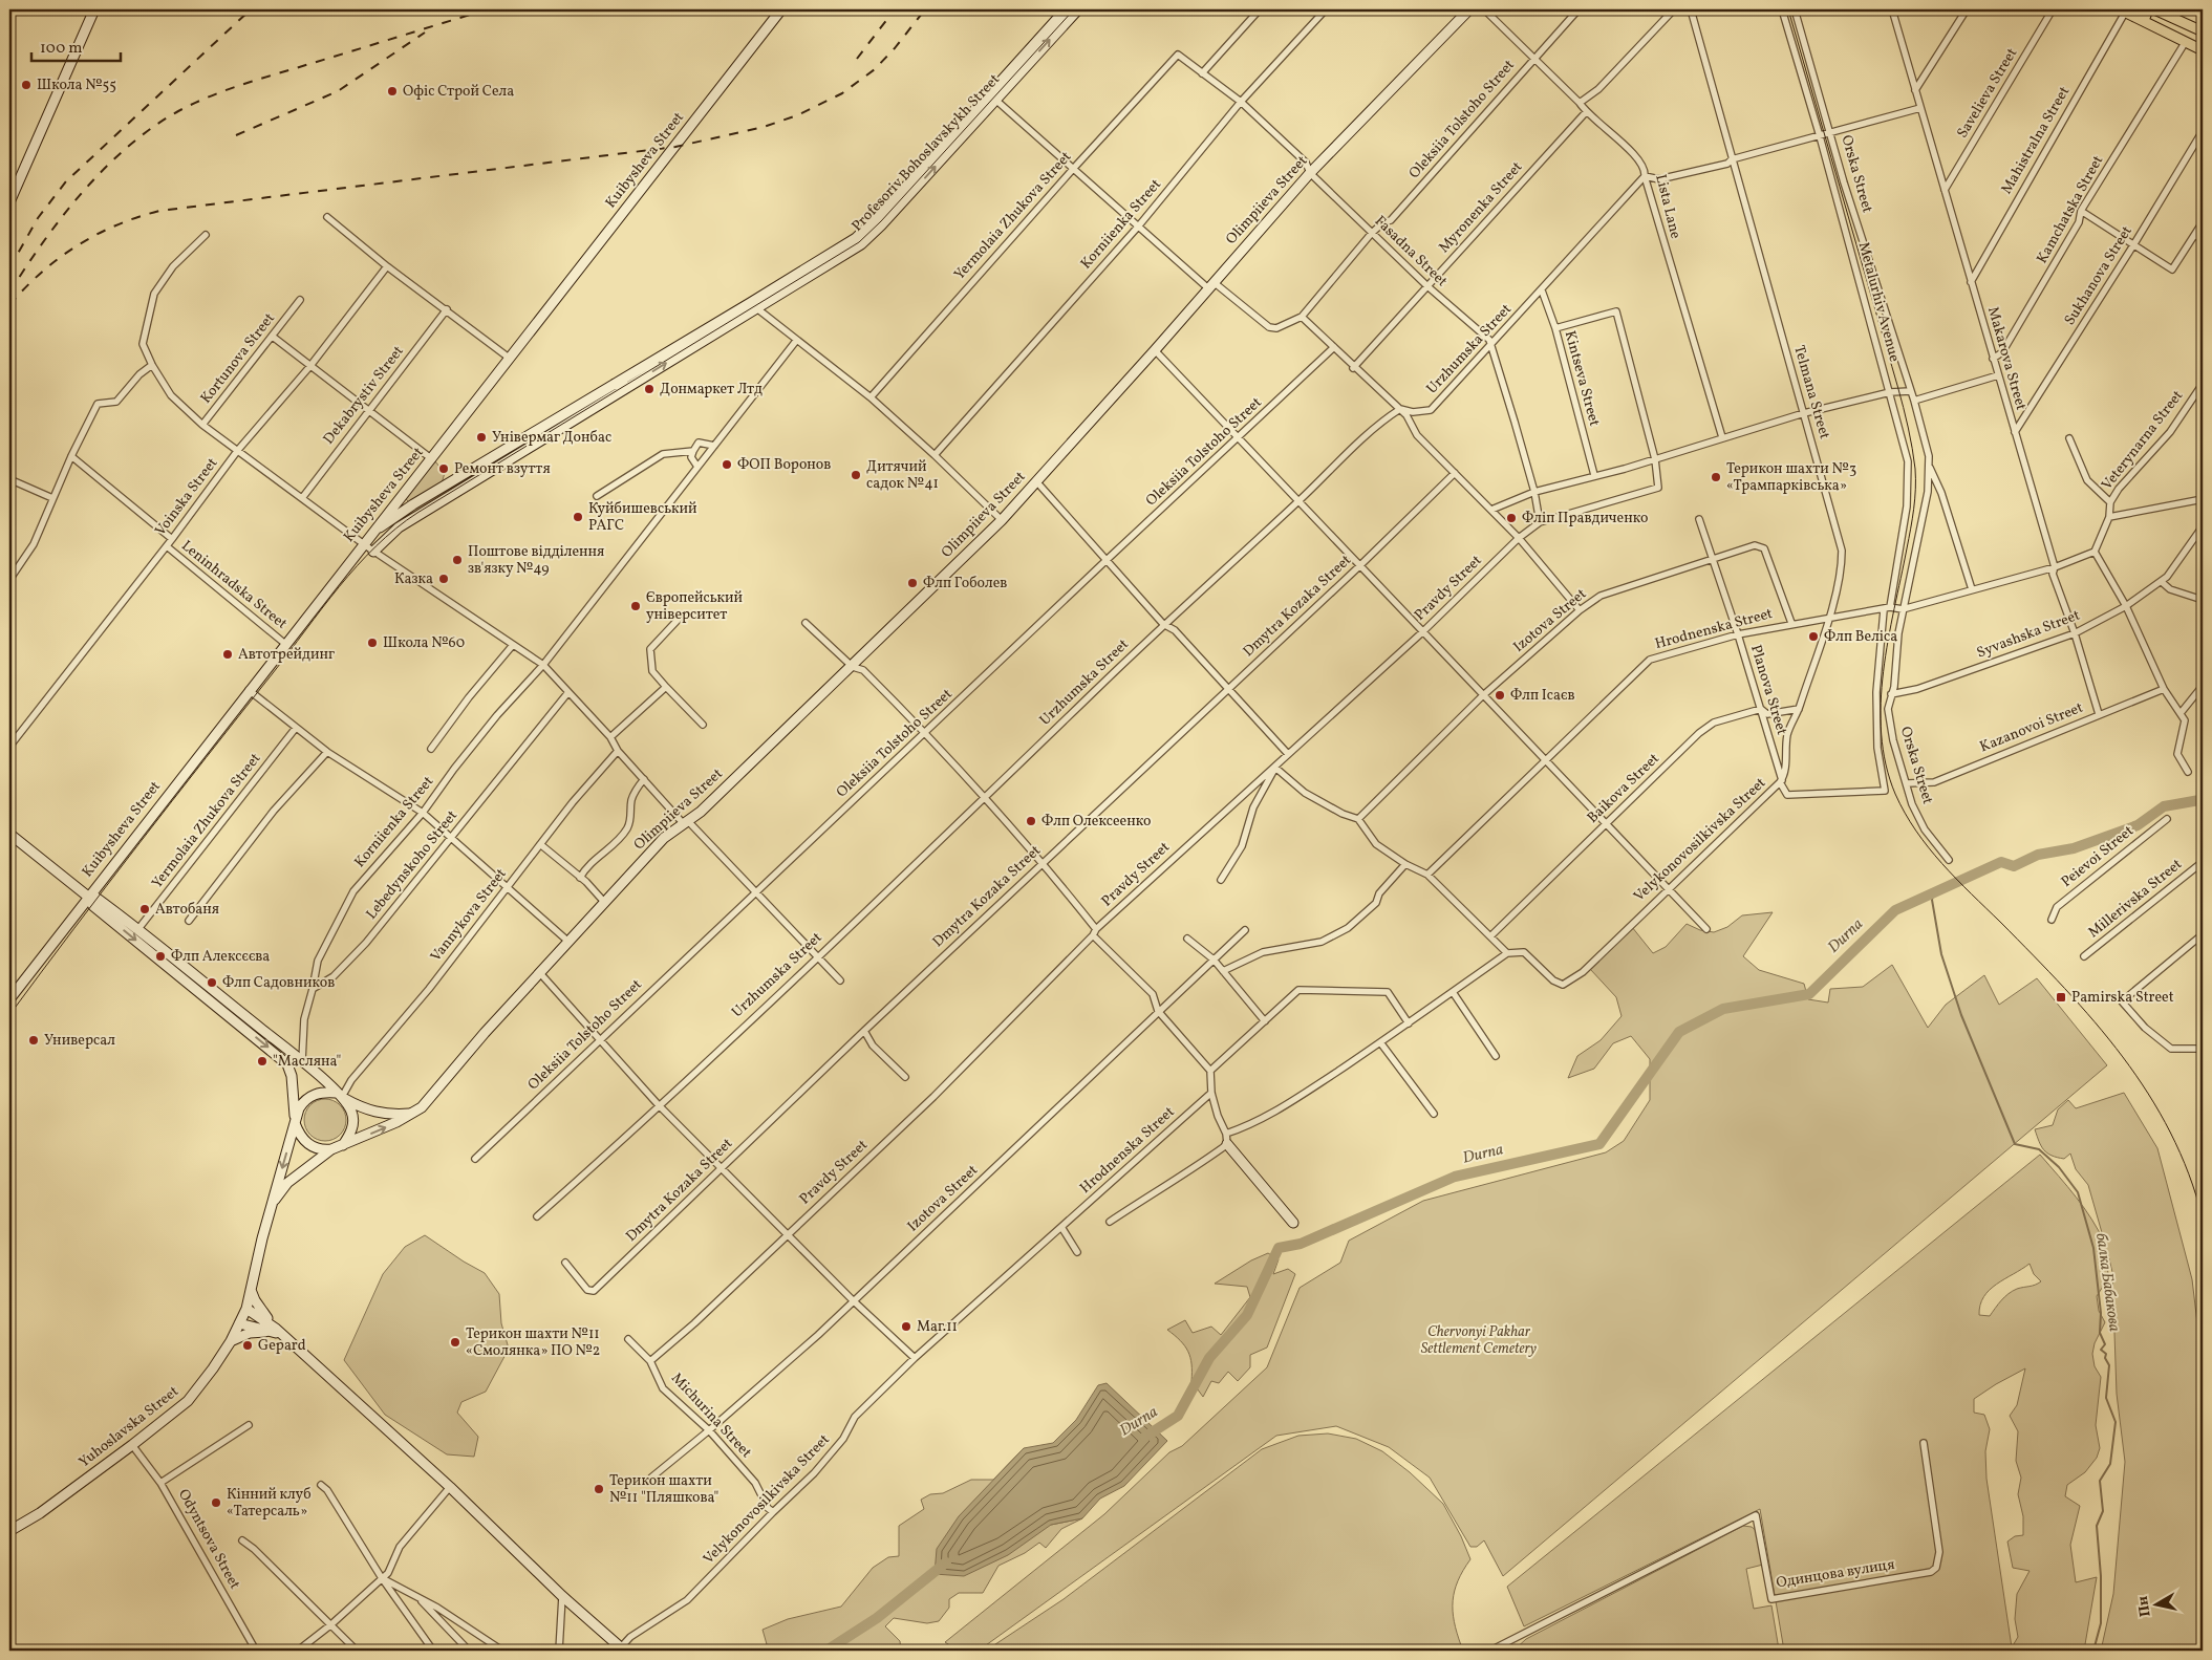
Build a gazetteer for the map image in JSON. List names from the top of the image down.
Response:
{
  "streets": {
    "main road": [
      "Profesoriv Bohoslavskykh Street",
      "Kuibysheva Street",
      "Olimpiieva Street",
      "Yuhoslavska Street"
    ],
    "street": [
      "Savelieva Street",
      "Oleksiia Tolstoho Street",
      "Mahistralna Street",
      "Orska Street",
      "Lista Lane",
      "Myronenka Street",
      "Kamchatska Street",
      "Yermolaia Zhukova Street",
      "Korniienka Street",
      "Fasadna Street",
      "Sukhanova Street",
      "Metalurhiv Avenue",
      "Urzhumska Street",
      "Kortunova Street",
      "Makarova Street",
      "Kintseva Street",
      "Telmana Street",
      "Dekabrystiv Street",
      "Veterynarna Street",
      "Voinska Street",
      "Leninhradska Street",
      "Pravdy Street",
      "Dmytra Kozaka Street",
      "Izotova Street",
      "Hrodnenska Street",
      "Syvashska Street",
      "Planova Street",
      "Kazanovoi Street",
      "Baikova Street",
      "Velykonovosilkivska Street",
      "Peievoi Street",
      "Lebedynskoho Street",
      "Millerivska Street",
      "Vannykova Street",
      "Michurina Street",
      "Odyntsova Street",
      "Одинцова вулиця"
    ]
  },
  "crossings": [
    ["Savelieva Street", "Makarova Street"],
    ["Oleksiia Tolstoho Street", "Lista Lane"],
    ["Oleksiia Tolstoho Street", "Fasadna Street"],
    ["Mahistralna Street", "Makarova Street"],
    ["Profesoriv Bohoslavskykh Street", "Kuibysheva Street"],
    ["Kuibysheva Street", "Leninhradska Street"],
    ["Orska Street", "Syvashska Street"],
    ["Orska Street", "Kazanovoi Street"],
    ["Olimpiieva Street", "Fasadna Street"],
    ["Lista Lane", "Myronenka Street"],
    ["Lista Lane", "Urzhumska Street"],
    ["Myronenka Street", "Fasadna Street"],
    ["Kamchatska Street", "Makarova Street"],
    ["Yermolaia Zhukova Street", "Fasadna Street"],
    ["Korniienka Street", "Fasadna Street"],
    ["Korniienka Street", "Lebedynskoho Street"],
    ["Fasadna Street", "Urzhumska Street"],
    ["Fasadna Street", "Pravdy Street"],
    ["Sukhanova Street", "Makarova Street"],
    ["Metalurhiv Avenue", "Hrodnenska Street"],
    ["Urzhumska Street", "Kintseva Street"],
    ["Makarova Street", "Syvashska Street"],
    ["Makarova Street", "Kazanovoi Street"],
    ["Telmana Street", "Hrodnenska Street"],
    ["Telmana Street", "Planova Street"],
    ["Telmana Street", "Baikova Street"],
    ["Telmana Street", "Velykonovosilkivska Street"],
    ["Voinska Street", "Leninhradska Street"],
    ["Pravdy Street", "Michurina Street"],
    ["Izotova Street", "Hrodnenska Street"],
    ["Izotova Street", "Planova Street"],
    ["Izotova Street", "Michurina Street"],
    ["Hrodnenska Street", "Planova Street"],
    ["Hrodnenska Street", "Velykonovosilkivska Street"],
    ["Planova Street", "Baikova Street"],
    ["Planova Street", "Velykonovosilkivska Street"],
    ["Velykonovosilkivska Street", "Michurina Street"],
    ["Vannykova Street", "Yuhoslavska Street"],
    ["Yuhoslavska Street", "Odyntsova Street"]
  ],
  "water": ["Durna", "балка Бабакова"],
  "parks": ["Chervonyi Pakhar Settlement Cemetery"],
  "places": {
    "other": [
      "Школа №55",
      "Офіс Строй Села",
      "Донмаркет Лтд",
      "Універмаг Донбас",
      "ФОП Воронов",
      "Ремонт взуття",
      "Дитячий садок №41",
      "Терикон шахти №3 «Трампарківська»",
      "Куйбишевський РАГС",
      "Фліп Правдиченко",
      "Поштове відділення зв'язку №49",
      "Казка",
      "Флп Гоболев",
      "Європейський університет",
      "Флп Веліса",
      "Школа №60",
      "Автотрейдинг",
      "Флп Ісаєв",
      "Флп Олексеенко",
      "Автобаня",
      "Флп Алексєєва",
      "Флп Садовников",
      "Универсал",
      "\"Масляна\"",
      "Маг.11",
      "Терикон шахти №11 «Смолянка» ПО №2",
      "Gepard",
      "Терикон шахти №11 \"Пляшкова\"",
      "Кінний клуб «Татерсаль»"
    ],
    "transit": ["Pamirska Street"]
  },
  "scale_bar": "100 m",
  "north": "left"
}
